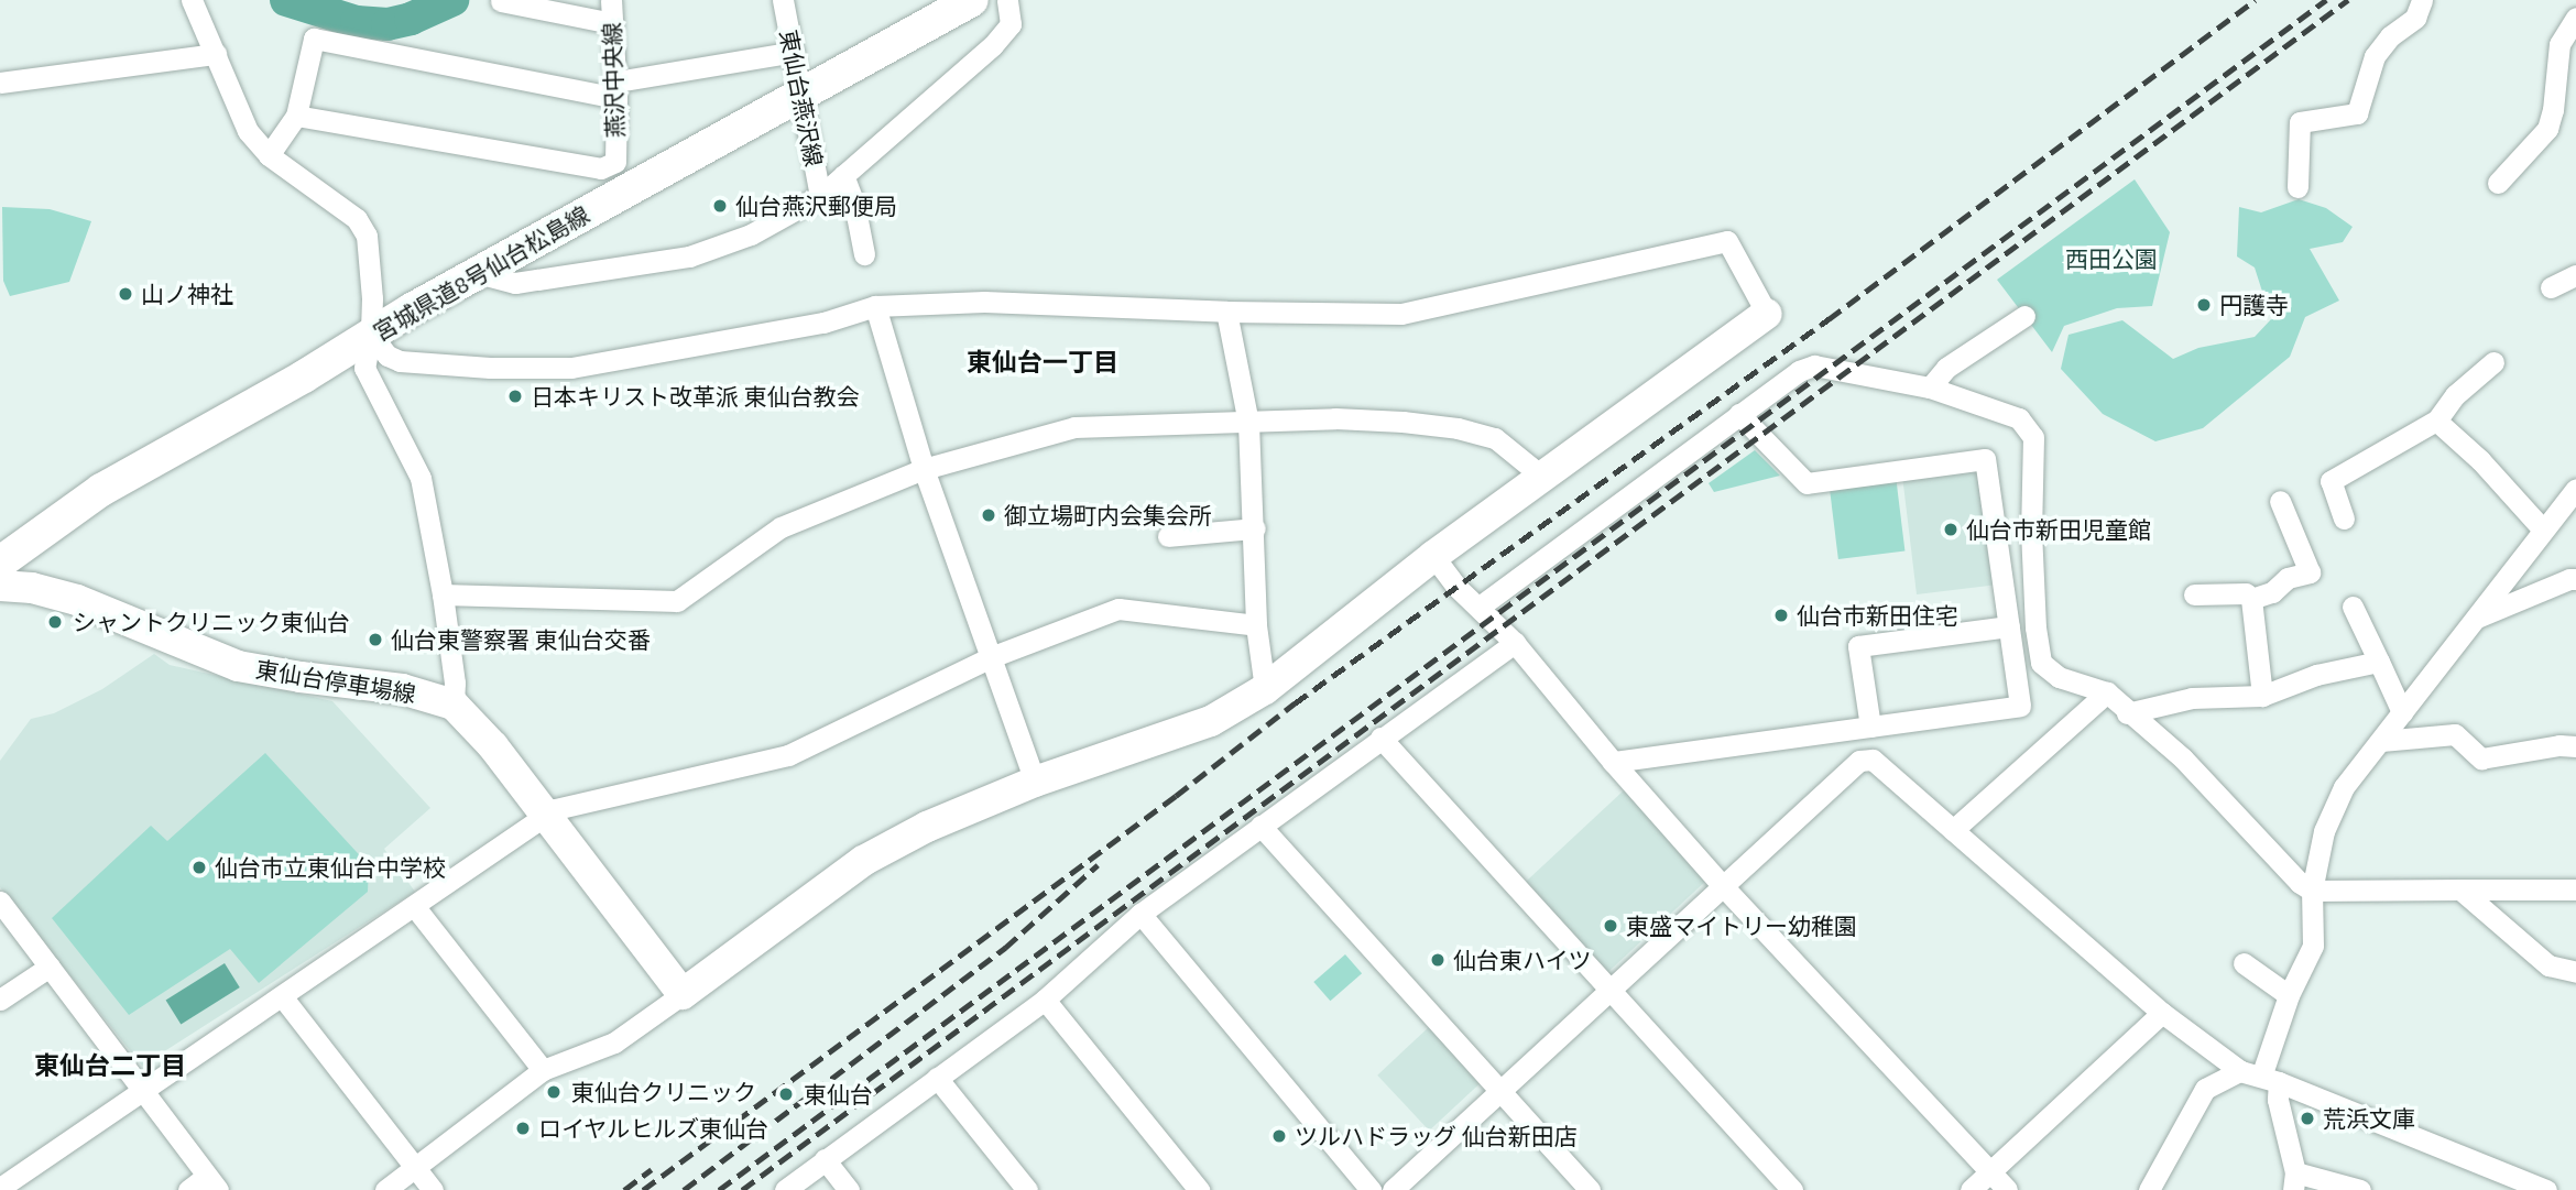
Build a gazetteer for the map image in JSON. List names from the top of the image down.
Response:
{
  "streets": {
    "main road": ["宮城県道8号仙台松島線"],
    "street": ["燕沢中央線", "東仙台燕沢線", "東仙台停車場線"]
  },
  "crossings": [
    ["東仙台燕沢線", "宮城県道8号仙台松島線"]
  ],
  "districts": ["東仙台一丁目", "東仙台二丁目"],
  "parks": ["西田公園"],
  "places": [
    "仙台燕沢郵便局",
    "山ノ神社",
    "円護寺",
    "日本キリスト改革派 東仙台教会",
    "御立場町内会集会所",
    "仙台市新田児童館",
    "仙台市新田住宅",
    "シャントクリニック東仙台",
    "仙台東警察署 東仙台交番",
    "仙台市立東仙台中学校",
    "東盛マイトリー幼稚園",
    "仙台東ハイツ",
    "東仙台クリニック",
    "東仙台",
    "荒浜文庫",
    "ロイヤルヒルズ東仙台",
    "ツルハドラッグ 仙台新田店"
  ]
}
